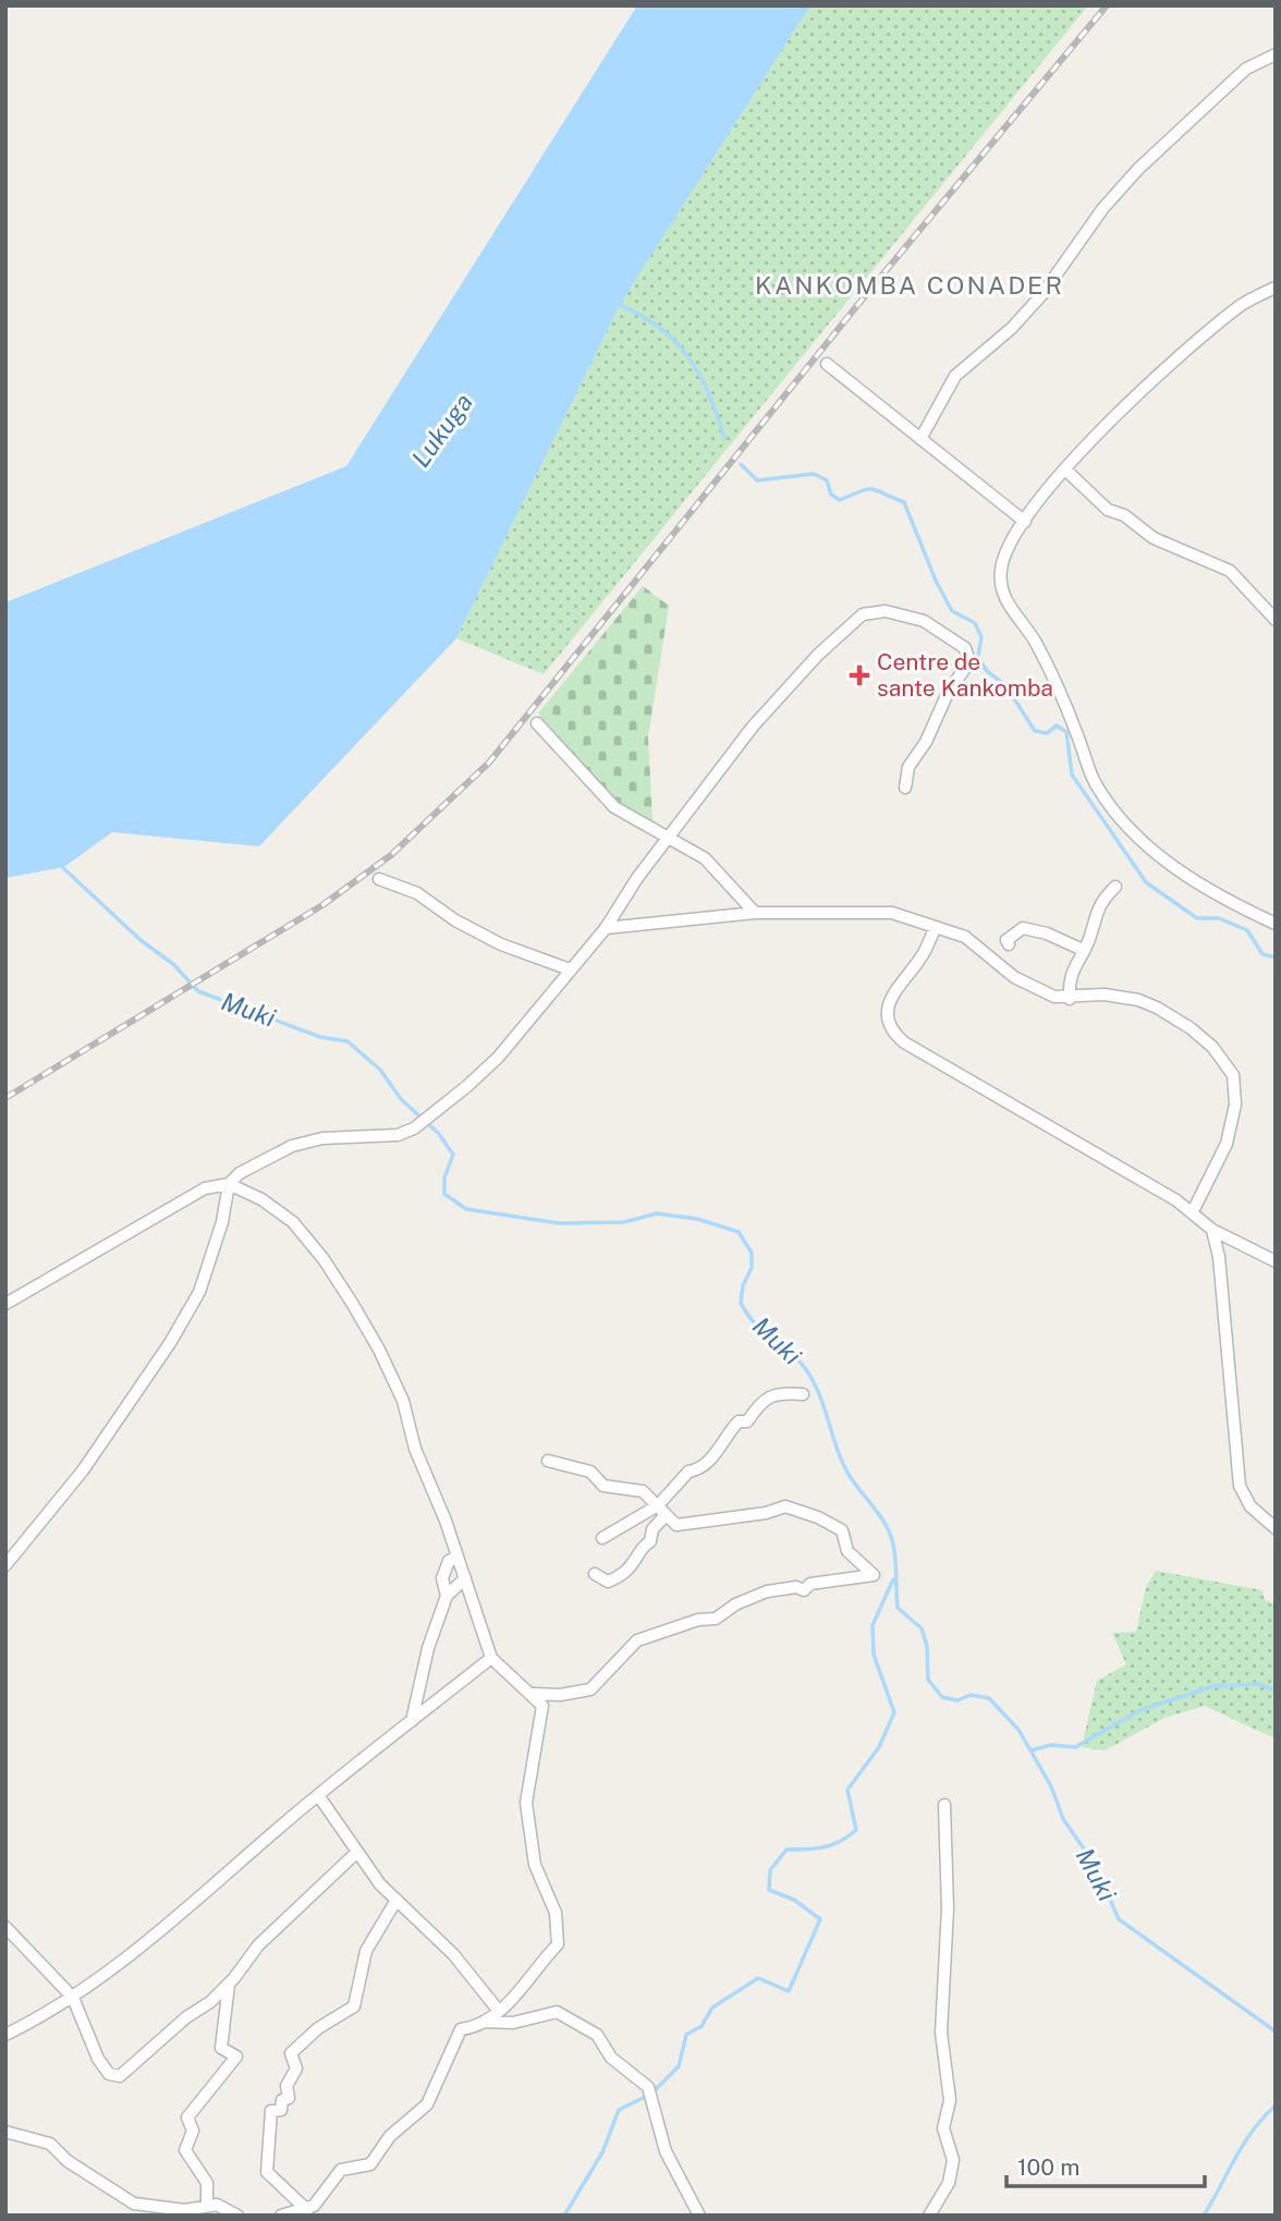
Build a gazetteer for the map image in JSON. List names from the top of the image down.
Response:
{
  "districts": ["KANKOMBA CONADER"],
  "water": ["Lukuga", "Muki"],
  "places": {
    "health": ["Centre de sante Kankomba"]
  },
  "scale_bar": "100 m"
}
